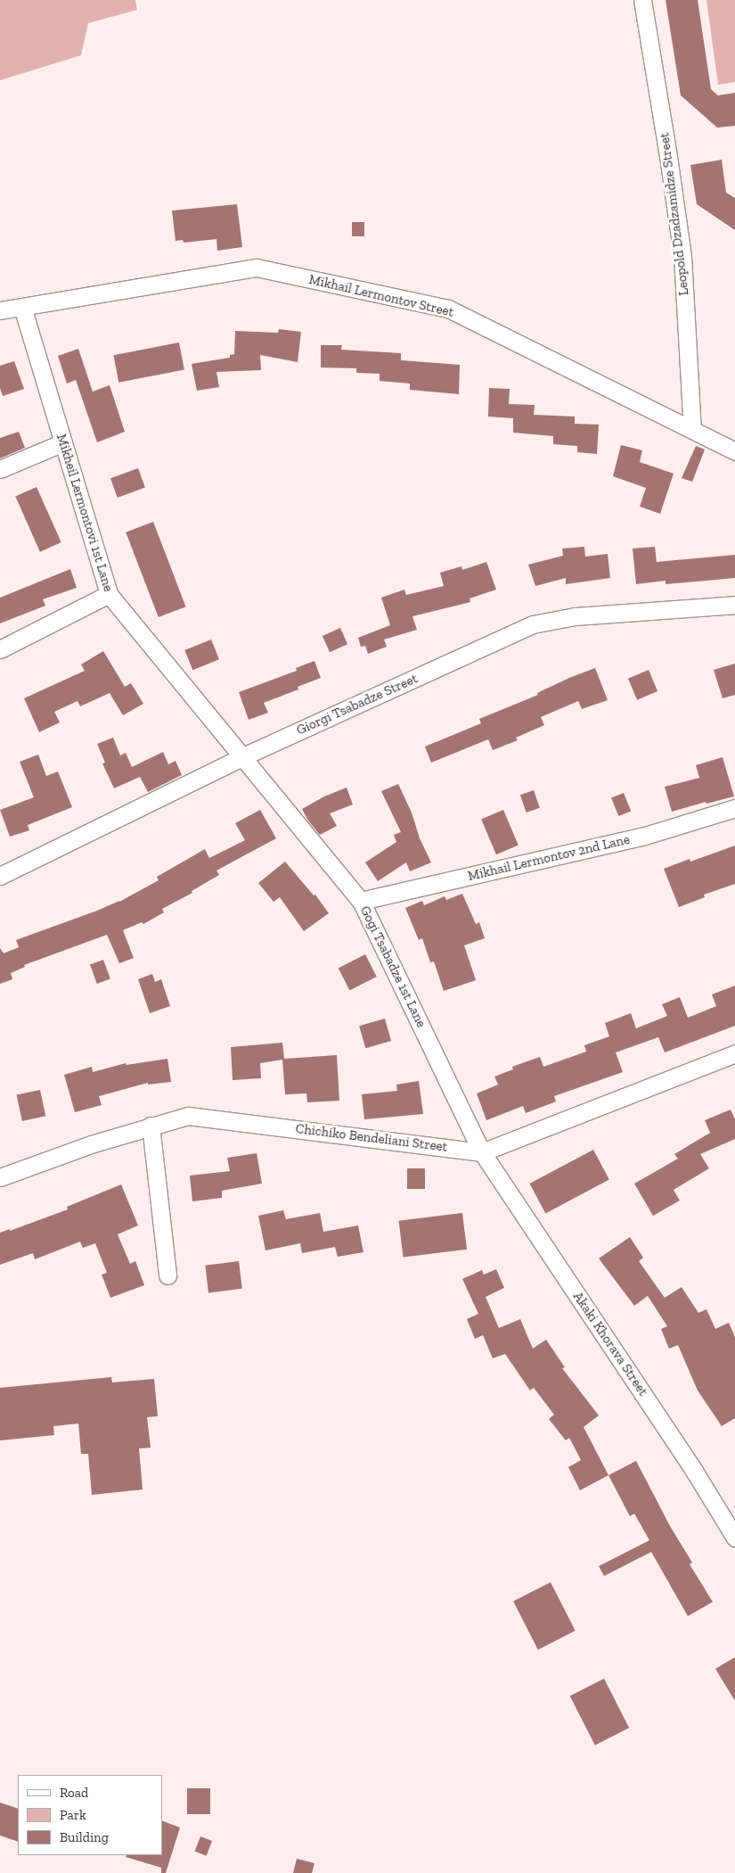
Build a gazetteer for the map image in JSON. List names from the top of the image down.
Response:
{
  "streets": {
    "street": [
      "Leopold Dzadzamidze Street",
      "Mikhail Lermontov Street",
      "Mikheil Lermontovi 1st Lane",
      "Giorgi Tsabadze Street",
      "Mikhail Lermontov 2nd Lane",
      "Gogi Tsabadze 1st Lane",
      "Chichiko Bendeliani Street",
      "Akaki Khorava Street"
    ]
  },
  "crossings": [
    ["Leopold Dzadzamidze Street", "Mikhail Lermontov Street"],
    ["Mikhail Lermontov Street", "Mikheil Lermontovi 1st Lane"],
    ["Mikheil Lermontovi 1st Lane", "Giorgi Tsabadze Street"],
    ["Mikheil Lermontovi 1st Lane", "Gogi Tsabadze 1st Lane"],
    ["Giorgi Tsabadze Street", "Gogi Tsabadze 1st Lane"],
    ["Mikhail Lermontov 2nd Lane", "Gogi Tsabadze 1st Lane"],
    ["Gogi Tsabadze 1st Lane", "Chichiko Bendeliani Street"],
    ["Gogi Tsabadze 1st Lane", "Akaki Khorava Street"],
    ["Chichiko Bendeliani Street", "Akaki Khorava Street"]
  ],
  "legend": ["Road", "Park", "Building"]
}
